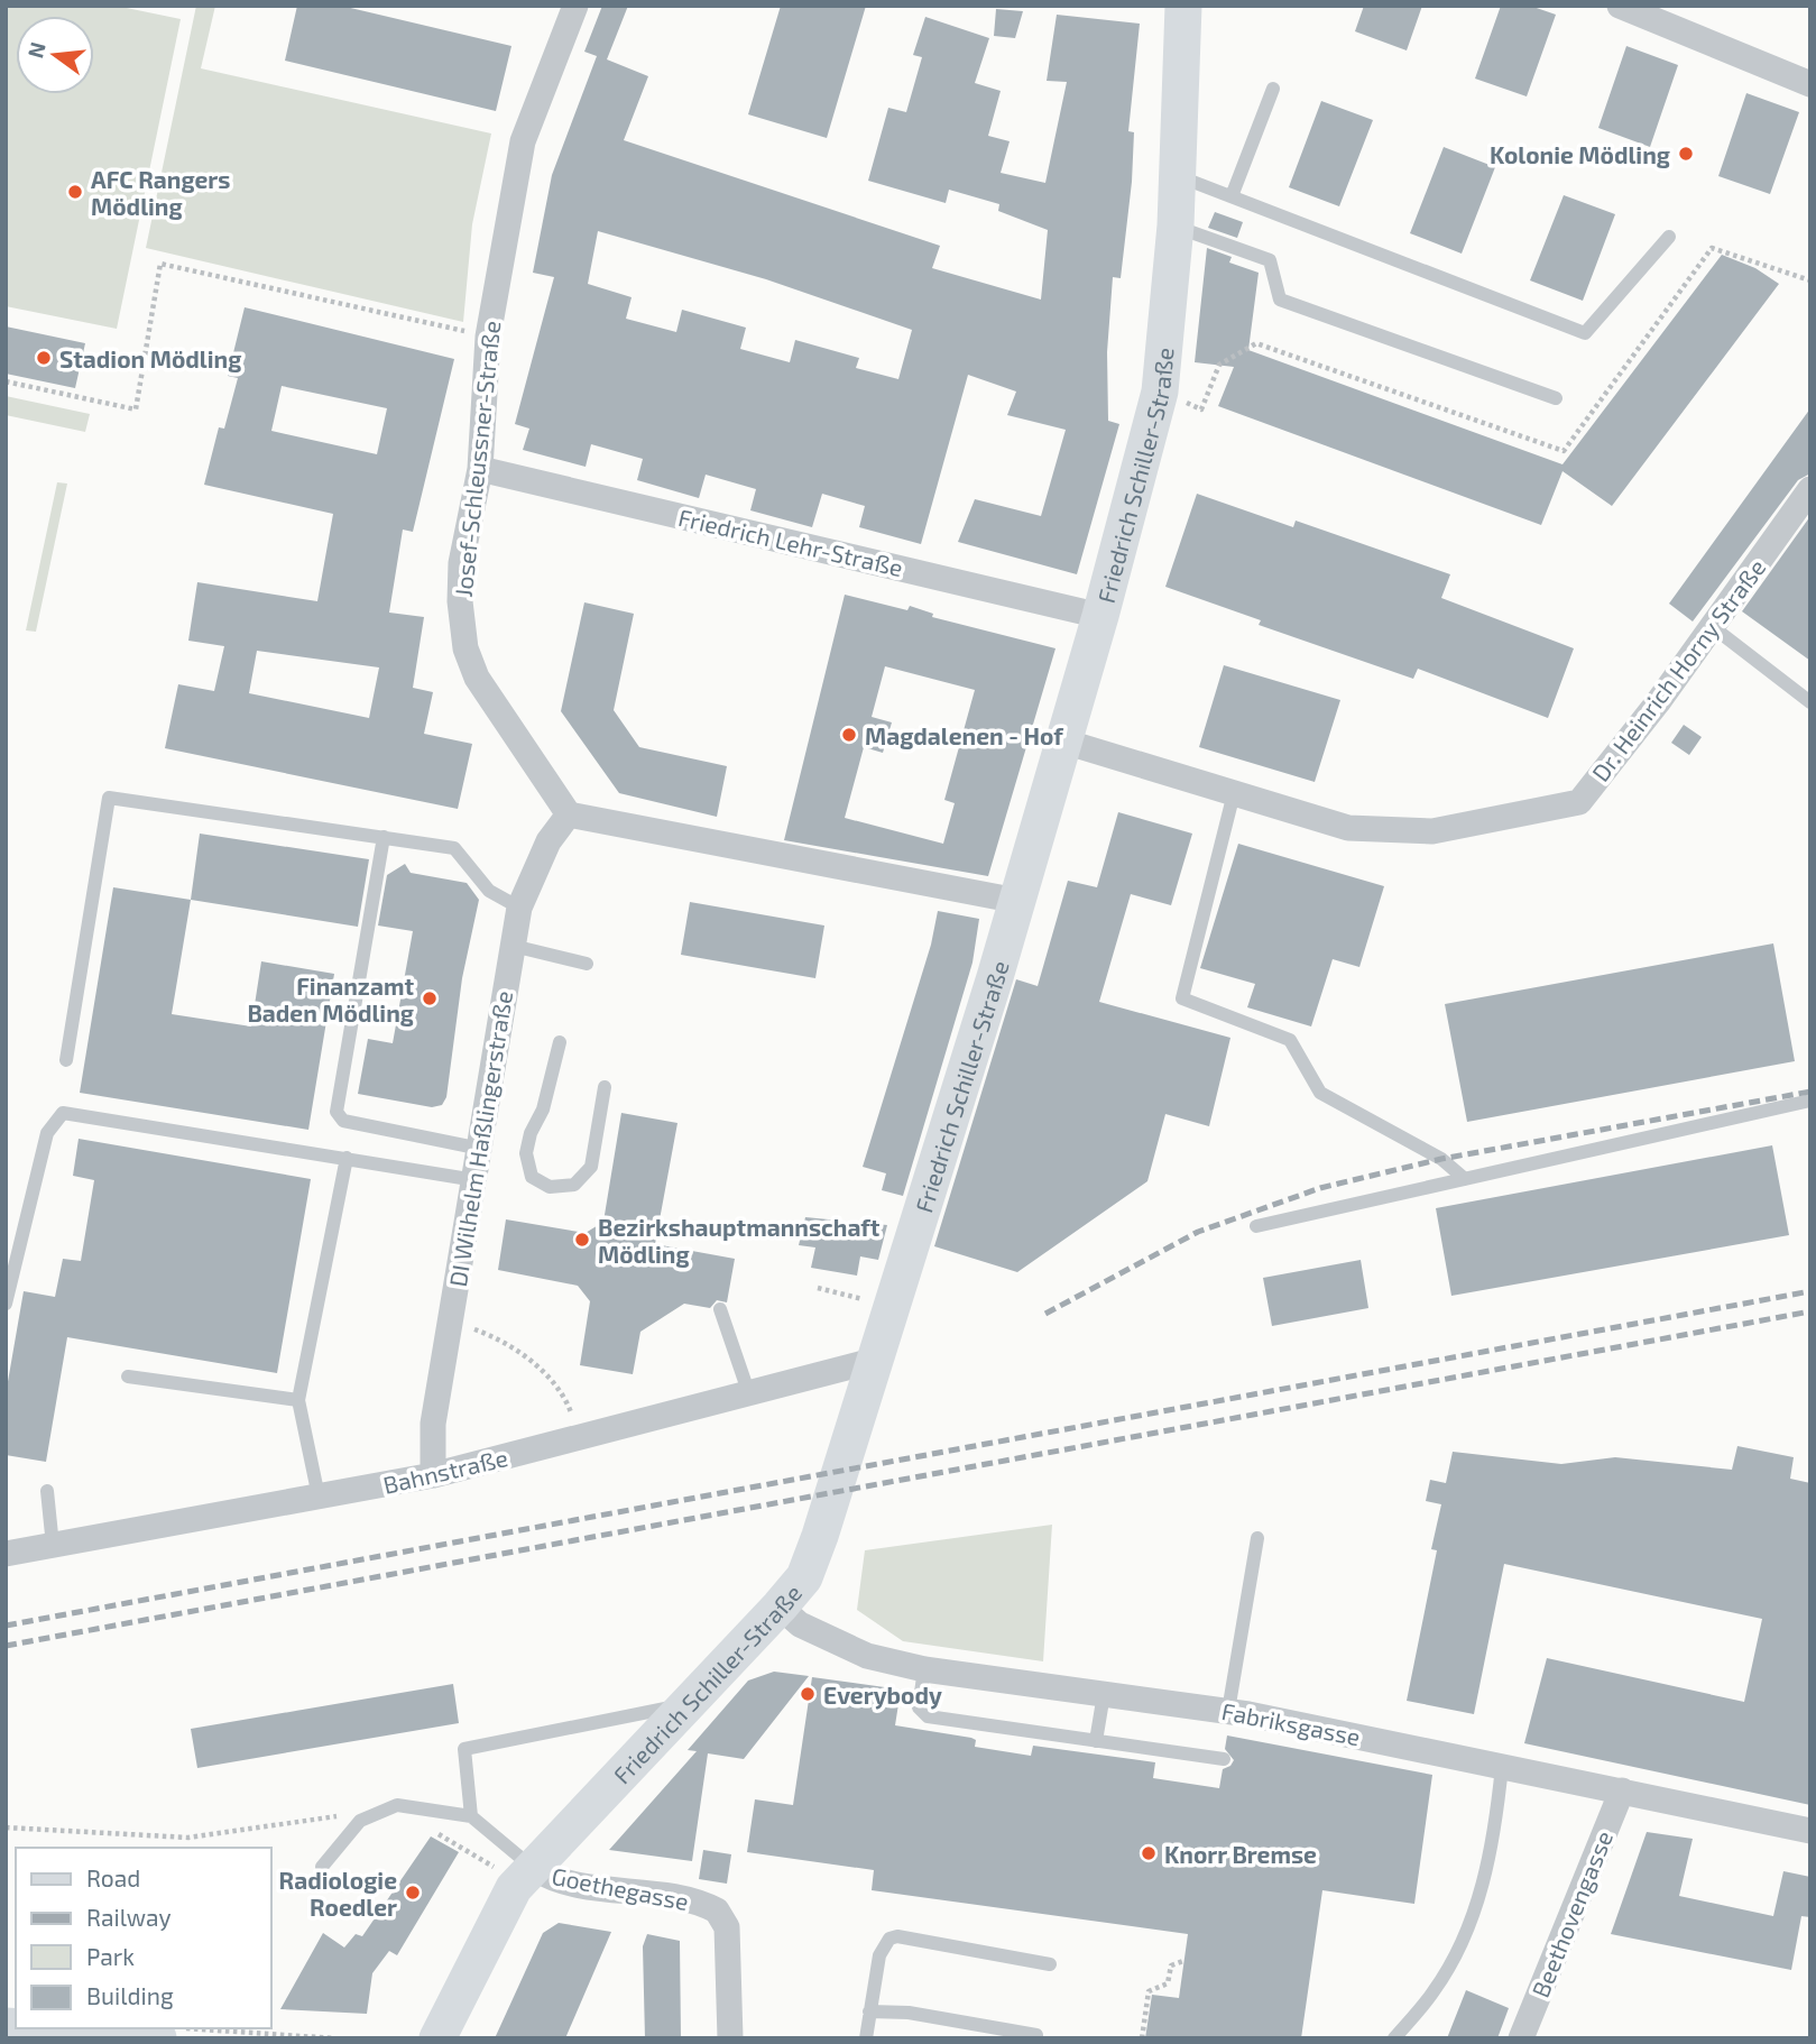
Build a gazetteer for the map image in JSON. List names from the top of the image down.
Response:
{
  "streets": {
    "street": [
      "Josef-Schleussner-Straße",
      "Friedrich Schiller-Straße",
      "Friedrich Lehr-Straße",
      "Dr. Heinrich Horny Straße",
      "DI Wilhelm Haßlingerstraße",
      "Bahnstraße",
      "Fabriksgasse",
      "Goethegasse",
      "Beethovengasse"
    ]
  },
  "crossings": [
    ["Josef-Schleussner-Straße", "Friedrich Lehr-Straße"],
    ["Josef-Schleussner-Straße", "DI Wilhelm Haßlingerstraße"],
    ["Friedrich Schiller-Straße", "Friedrich Lehr-Straße"],
    ["Friedrich Schiller-Straße", "Dr. Heinrich Horny Straße"],
    ["Friedrich Schiller-Straße", "Bahnstraße"],
    ["Friedrich Schiller-Straße", "Fabriksgasse"],
    ["Friedrich Schiller-Straße", "Goethegasse"],
    ["DI Wilhelm Haßlingerstraße", "Bahnstraße"],
    ["Fabriksgasse", "Beethovengasse"]
  ],
  "places": [
    "Kolonie Mödling",
    "AFC Rangers Mödling",
    "Stadion Mödling",
    "Magdalenen - Hof",
    "Finanzamt Baden Mödling",
    "Bezirkshauptmannschaft Mödling",
    "Everybody",
    "Knorr Bremse",
    "Radiologie Roedler"
  ],
  "legend": [
    "Road",
    "Railway",
    "Park",
    "Building"
  ],
  "north": "left"
}
